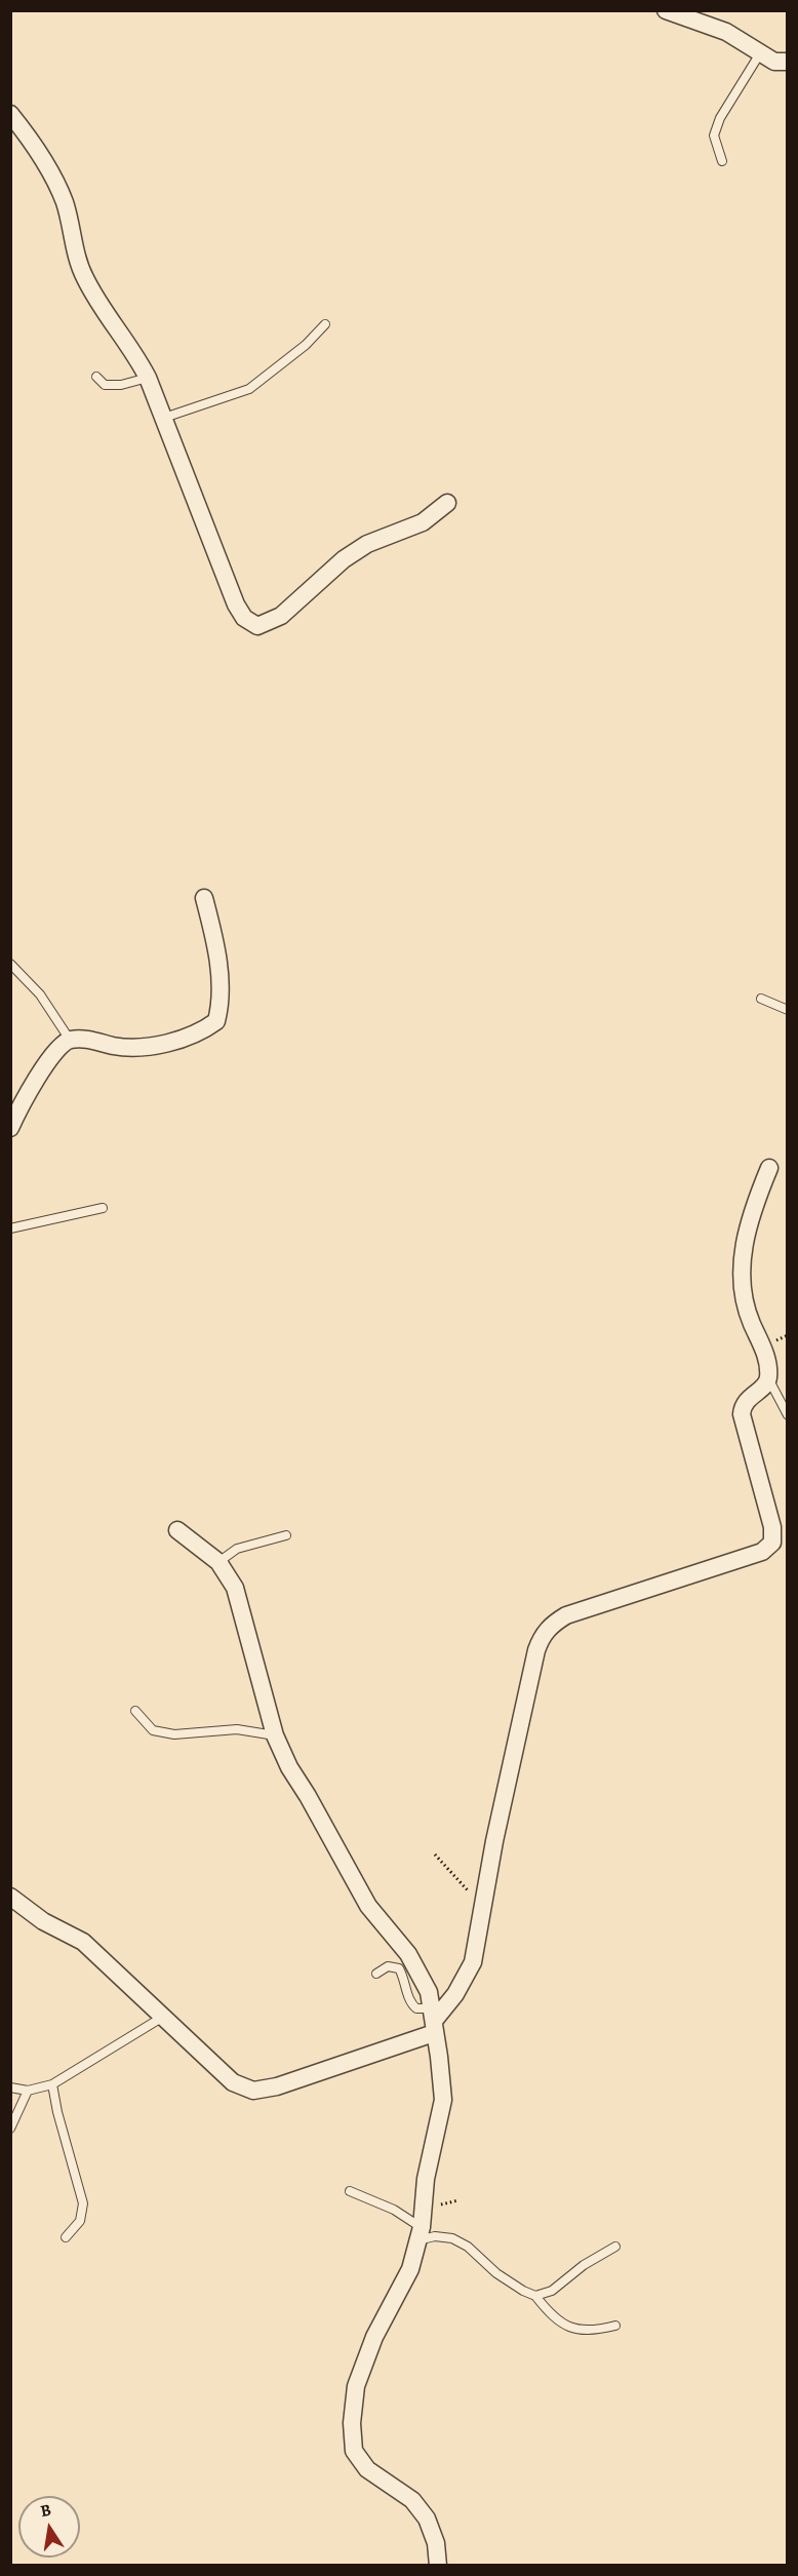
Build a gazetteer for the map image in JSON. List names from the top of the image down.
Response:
{
  "north": "top"
}
